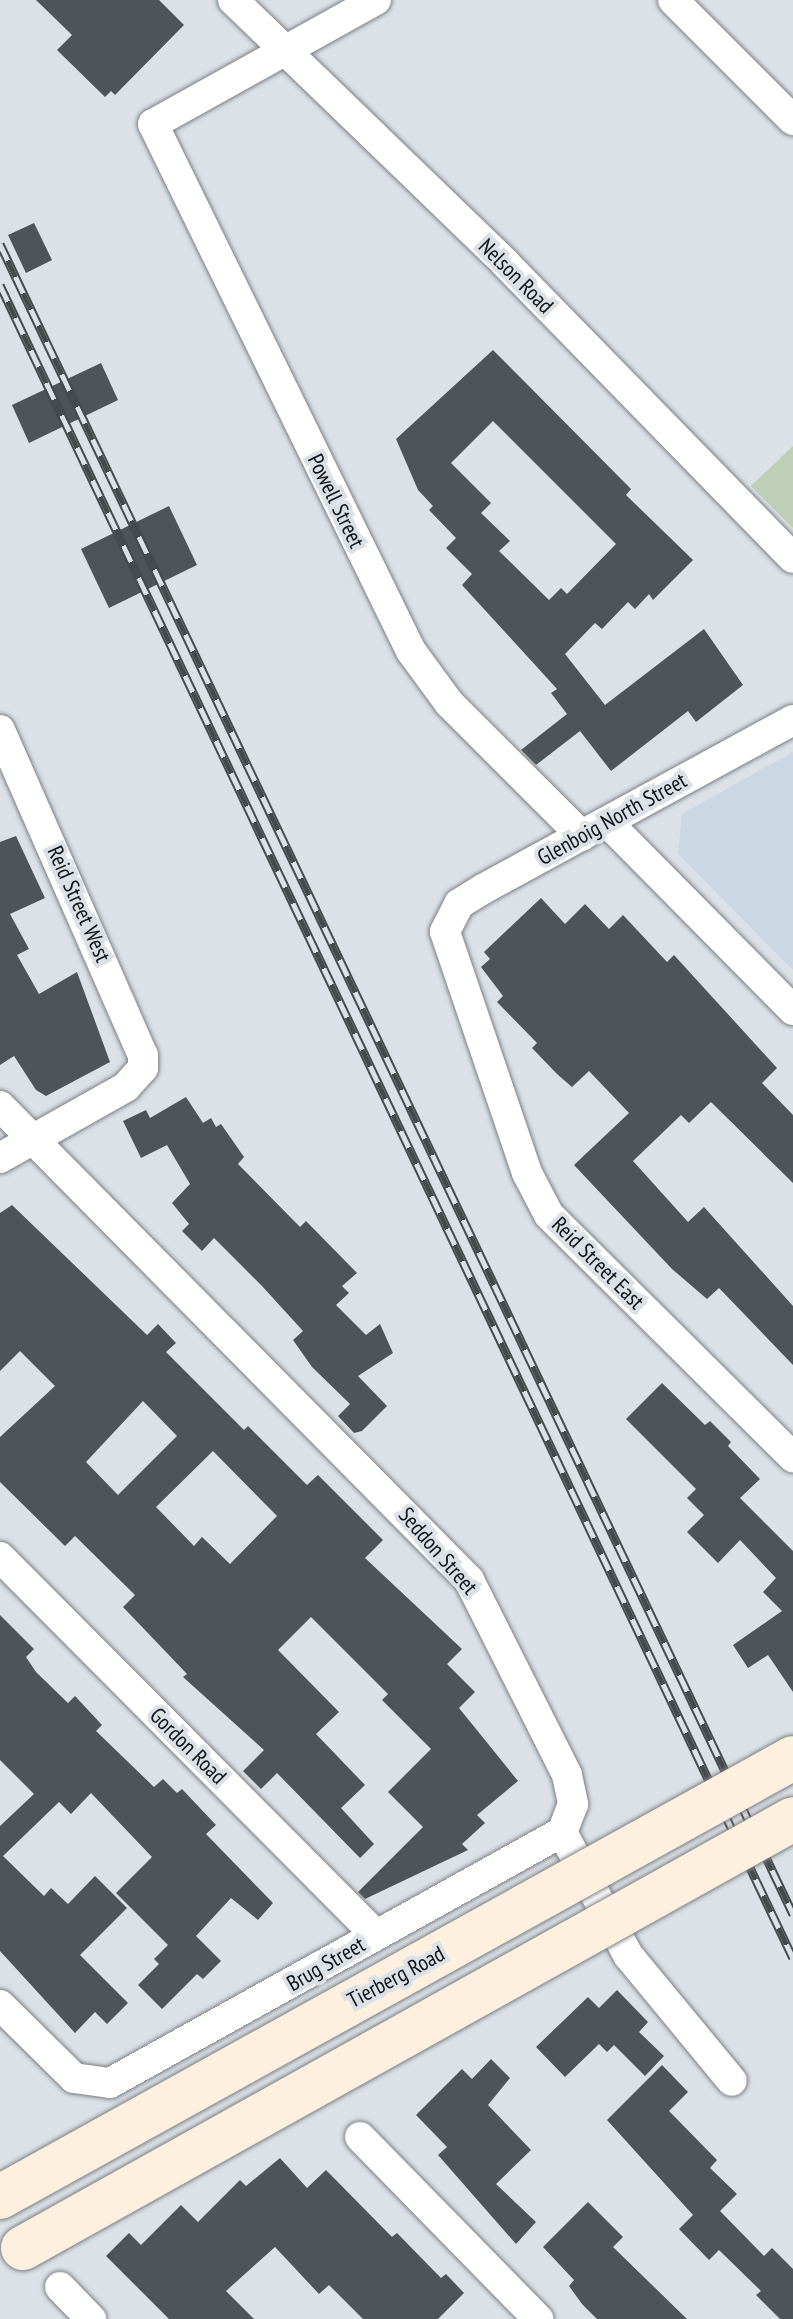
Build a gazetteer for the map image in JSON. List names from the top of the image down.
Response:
{
  "streets": {
    "main road": ["Tierberg Road"],
    "street": [
      "Nelson Road",
      "Powell Street",
      "Glenboig North Street",
      "Reid Street West",
      "Reid Street East",
      "Seddon Street",
      "Gordon Road",
      "Brug Street"
    ]
  },
  "crossings": [
    ["Nelson Road", "Powell Street"],
    ["Powell Street", "Glenboig North Street"],
    ["Glenboig North Street", "Reid Street East"],
    ["Reid Street West", "Seddon Street"],
    ["Seddon Street", "Brug Street"],
    ["Gordon Road", "Brug Street"]
  ]
}
